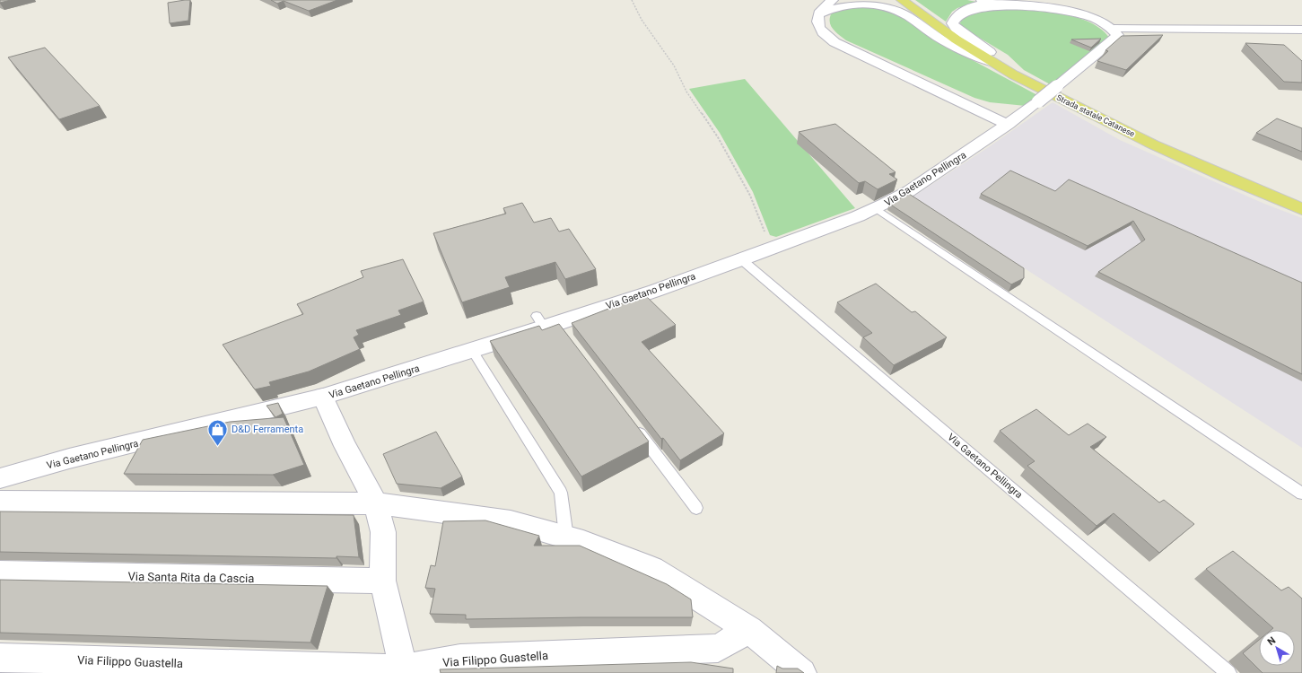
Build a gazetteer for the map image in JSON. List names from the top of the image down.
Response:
{
  "streets": {
    "main road": ["Strada statale Catanese"],
    "street": ["Via Gaetano Pellingra", "Via Santa Rita da Cascia", "Via Filippo Guastella"]
  },
  "places": {
    "shop": ["D&D Ferramenta"]
  },
  "north": "top left"
}
